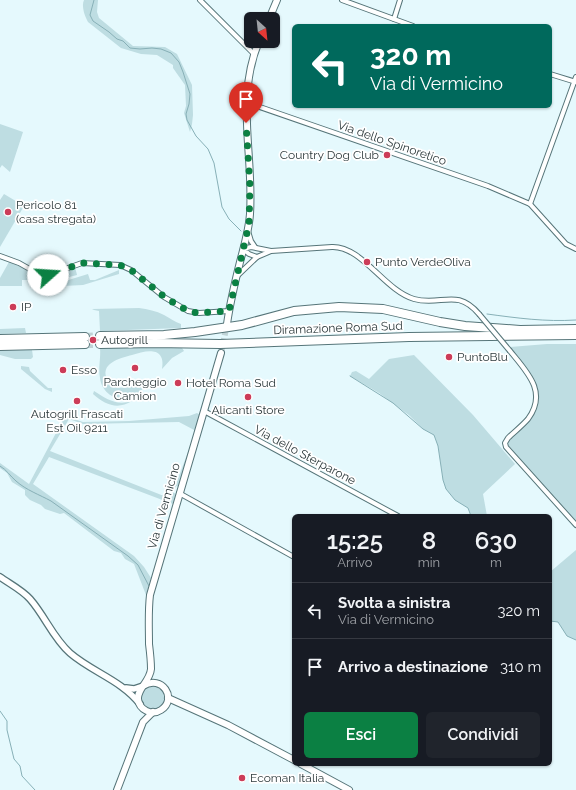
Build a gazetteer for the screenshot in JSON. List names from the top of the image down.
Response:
{
  "streets": {
    "highway": ["Diramazione Roma Sud"],
    "main road": ["Via di Vermicino"],
    "street": ["Via dello Spinoretico", "Via dello Sterparone"]
  },
  "crossings": [
    ["Via dello Sterparone", "Via di Vermicino"]
  ],
  "places": [
    "Country Dog Club",
    "Pericolo 81 (casa stregata)",
    "Punto VerdeOliva",
    "IP",
    "Autogrill",
    "PuntoBlu",
    "Parcheggio Camion",
    "Esso",
    "Hotel Roma Sud",
    "Alicanti Store",
    "Autogrill Frascati Est Oil 9211",
    "Ecoman Italia"
  ],
  "north": "bottom right",
  "page": {
    "turn": ["320 m", "Via di Vermicino"],
    "eta": [
      "15:25",
      "Arrivo",
      "8",
      "min",
      "630",
      "m"
    ],
    "list": [
      {
        "name": "Svolta a sinistra",
        "note": "Via di Vermicino",
        "value": "320 m"
      },
      {
        "name": "Arrivo a destinazione",
        "value": "310 m"
      }
    ],
    "buttons": ["Esci", "Condividi"]
  }
}
